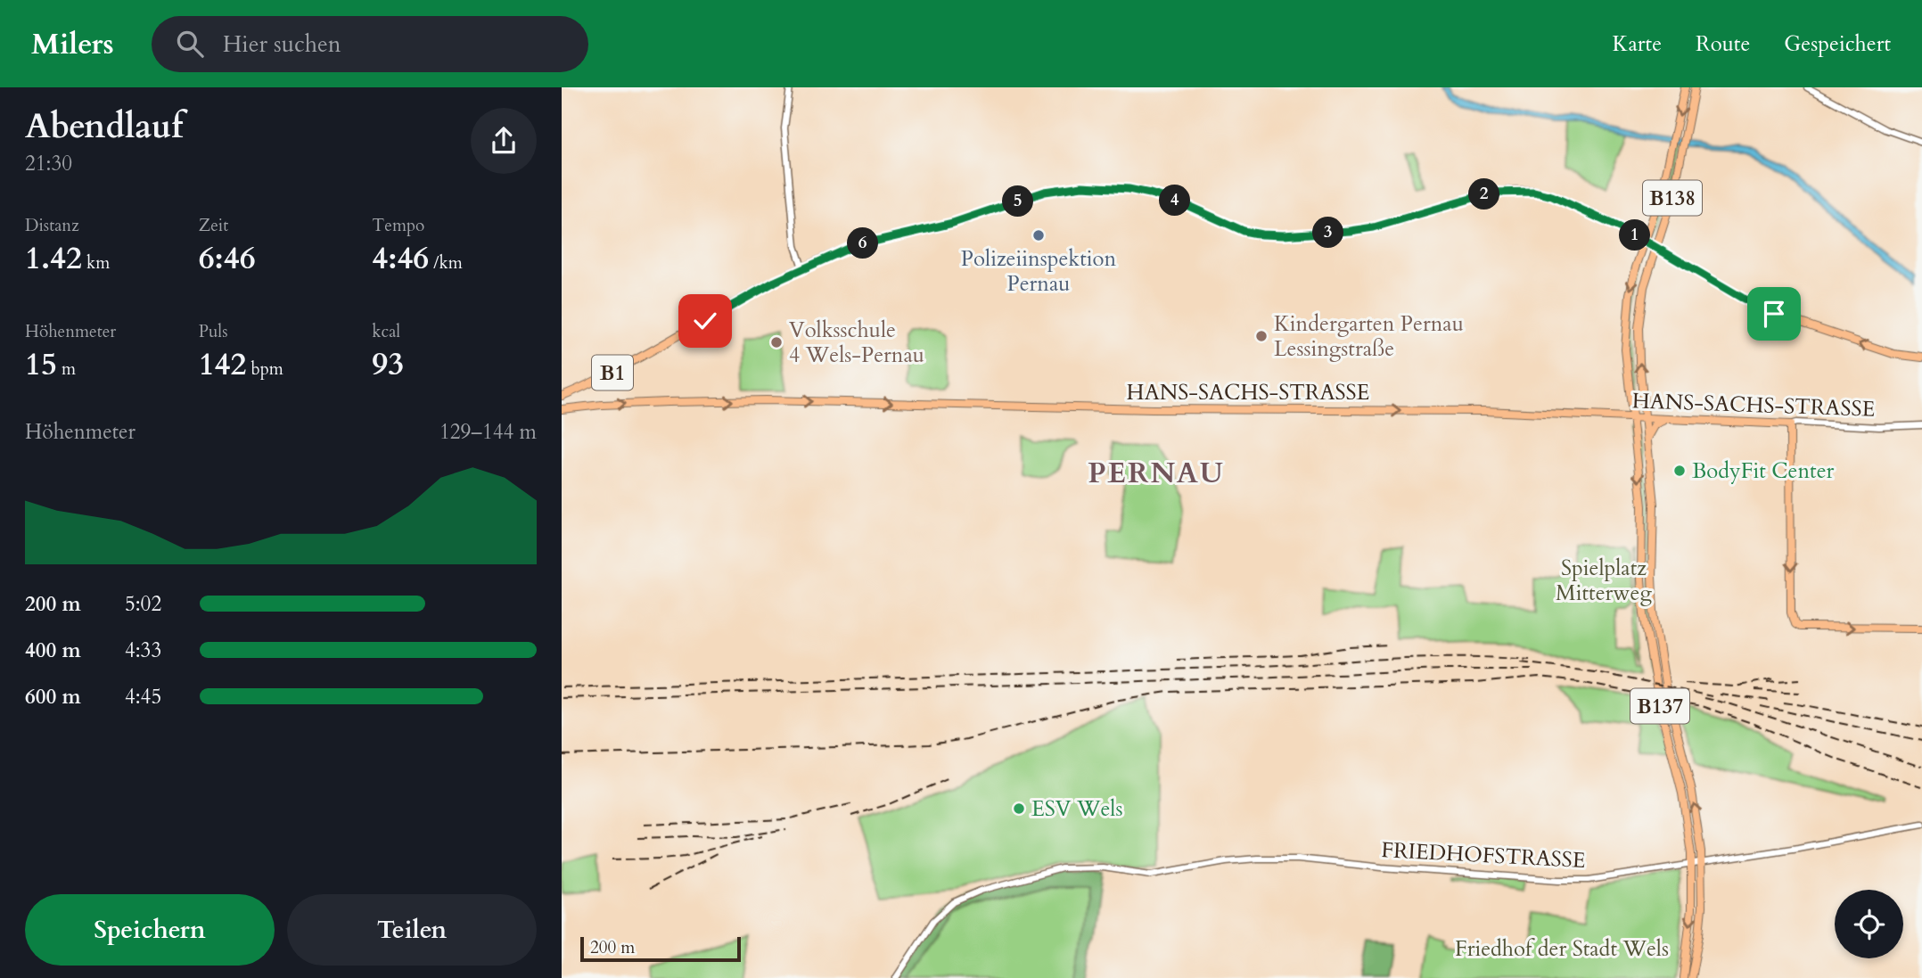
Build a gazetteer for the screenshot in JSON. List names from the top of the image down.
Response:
{
  "streets": {
    "main road": [
      "B138",
      "B1",
      "HANS-SACHS-STRASSE",
      "B137"
    ],
    "street": ["FRIEDHOFSTRASSE"]
  },
  "crossings": [
    ["B138", "B1"],
    ["B138", "B137"],
    ["B1", "B137"],
    ["HANS-SACHS-STRASSE", "B137"],
    ["B137", "FRIEDHOFSTRASSE"]
  ],
  "one_way": ["HANS-SACHS-STRASSE"],
  "districts": ["PERNAU"],
  "parks": ["Spielplatz Mitterweg", "Friedhof der Stadt Wels"],
  "places": [
    "Polizeiinspektion Pernau",
    "Kindergarten Pernau Lessingstraße",
    "Volksschule 4 Wels-Pernau",
    "BodyFit Center",
    "ESV Wels"
  ],
  "scale_bar": "200 m",
  "page": {
    "header": "Milers",
    "search": "Hier suchen",
    "nav": ["Karte", "Route", "Gespeichert"],
    "heading": ["Abendlauf", "21:30"],
    "pins": [
      "2",
      "4",
      "5",
      "3",
      "1",
      "6"
    ],
    "stats": [
      ["Distanz", "1.42 km"],
      ["Zeit", "6:46"],
      ["Tempo", "4:46 /km"],
      ["Höhenmeter", "15 m"],
      ["Puls", "142 bpm"],
      ["kcal", "93"]
    ],
    "chart": ["Höhenmeter", "129–144 m"],
    "list": [
      {
        "name": "200 m",
        "note": "5:02"
      },
      {
        "name": "400 m",
        "note": "4:33"
      },
      {
        "name": "600 m",
        "note": "4:45"
      }
    ],
    "buttons": ["Speichern", "Teilen"],
    "scale": "200 m"
  }
}
